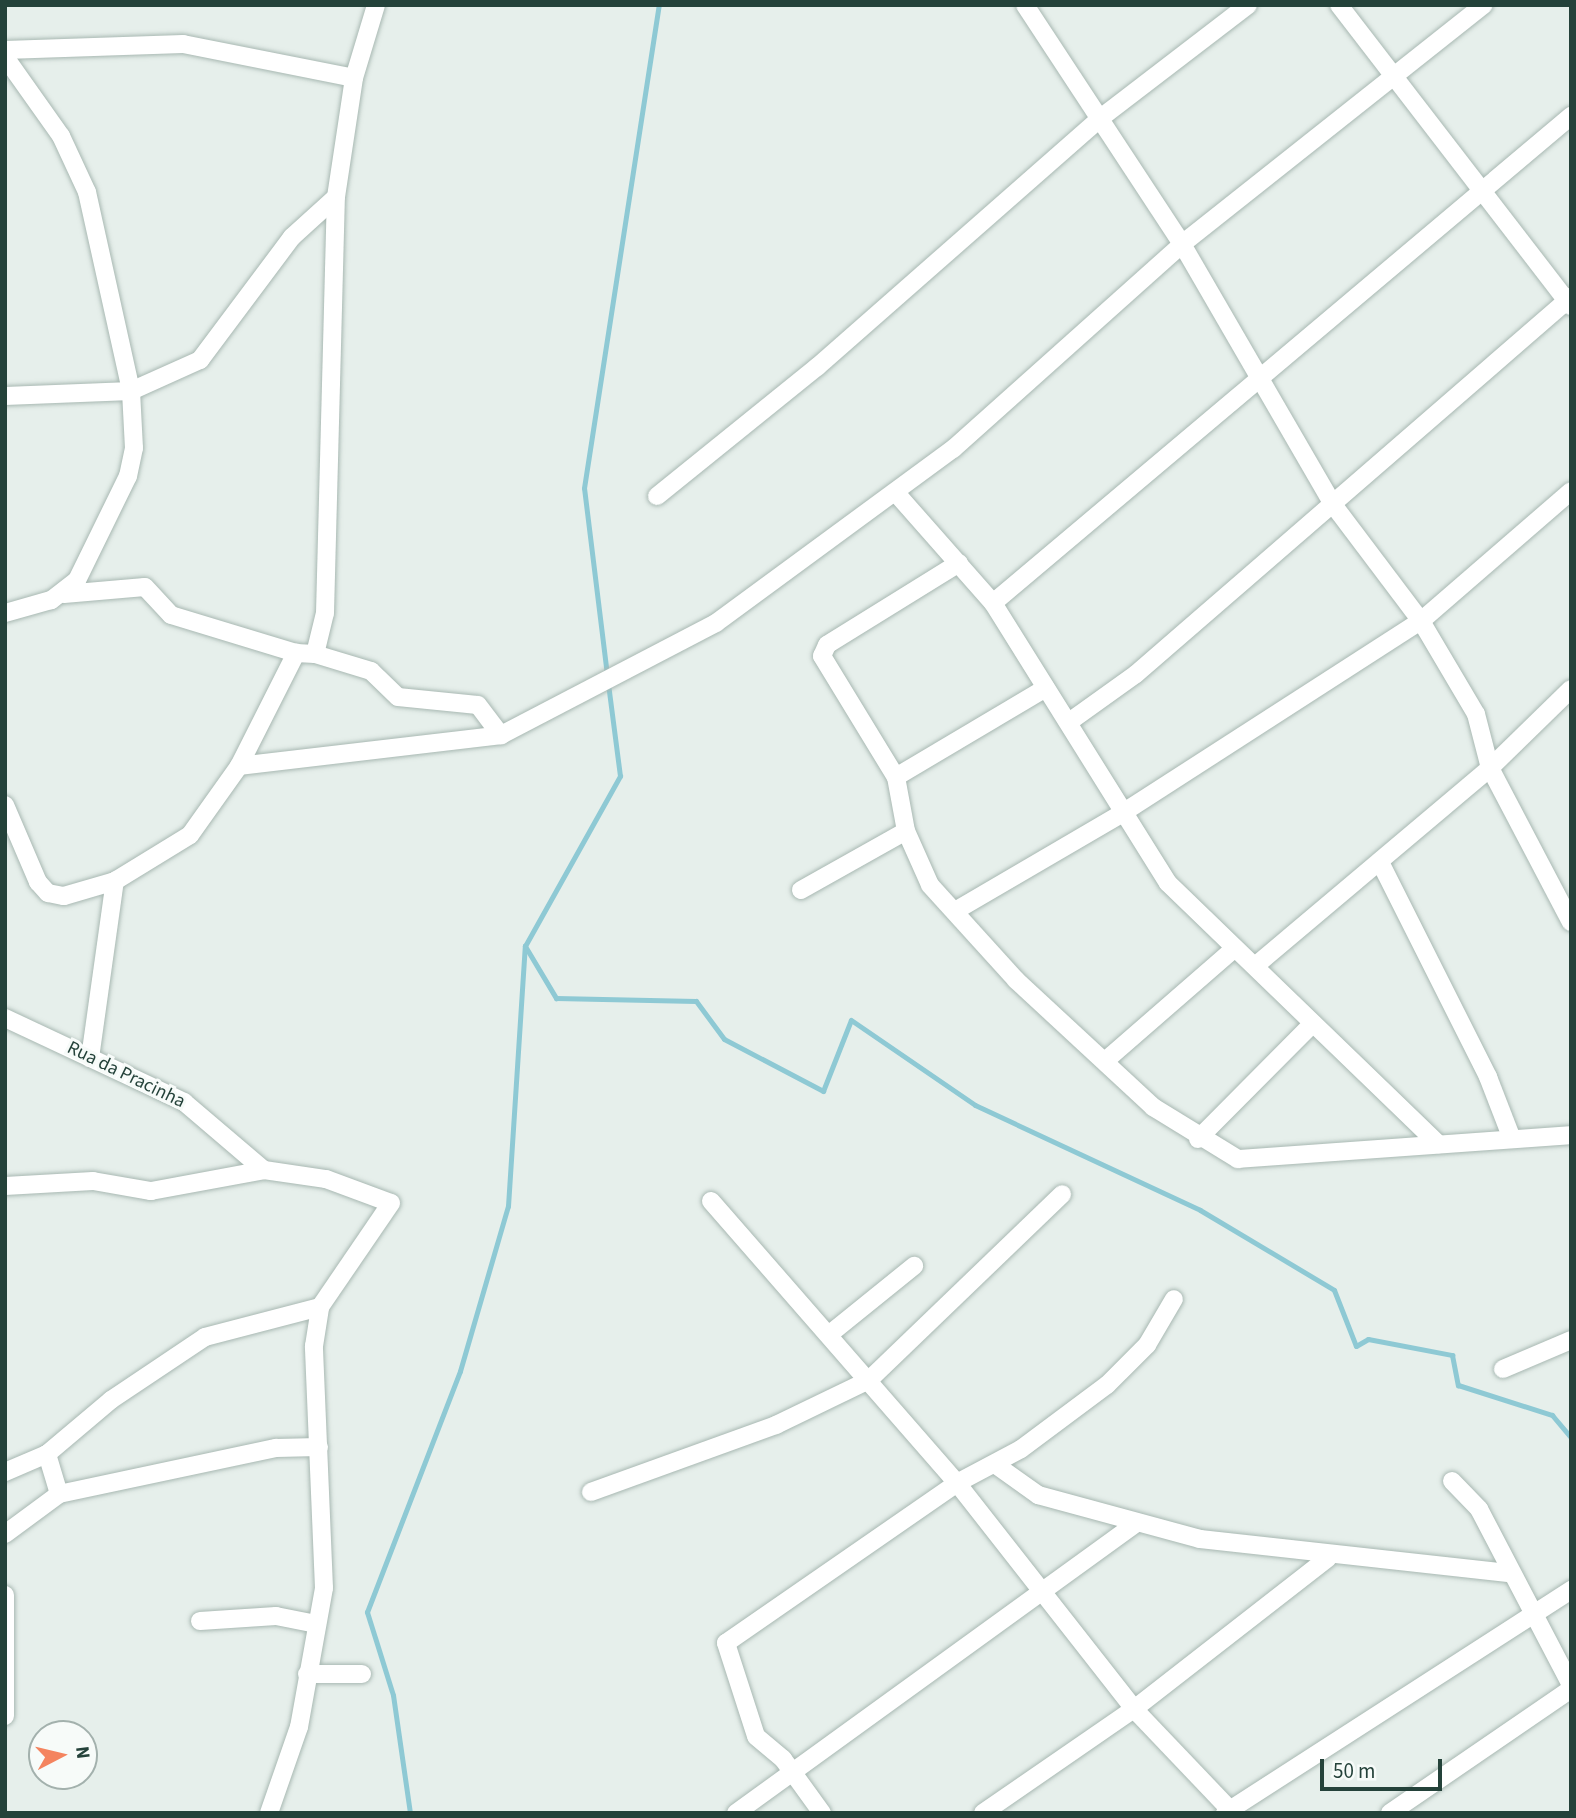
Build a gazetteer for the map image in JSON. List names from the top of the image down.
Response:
{
  "streets": {
    "street": ["Rua da Pracinha"]
  },
  "scale_bar": "50 m",
  "north": "right"
}
